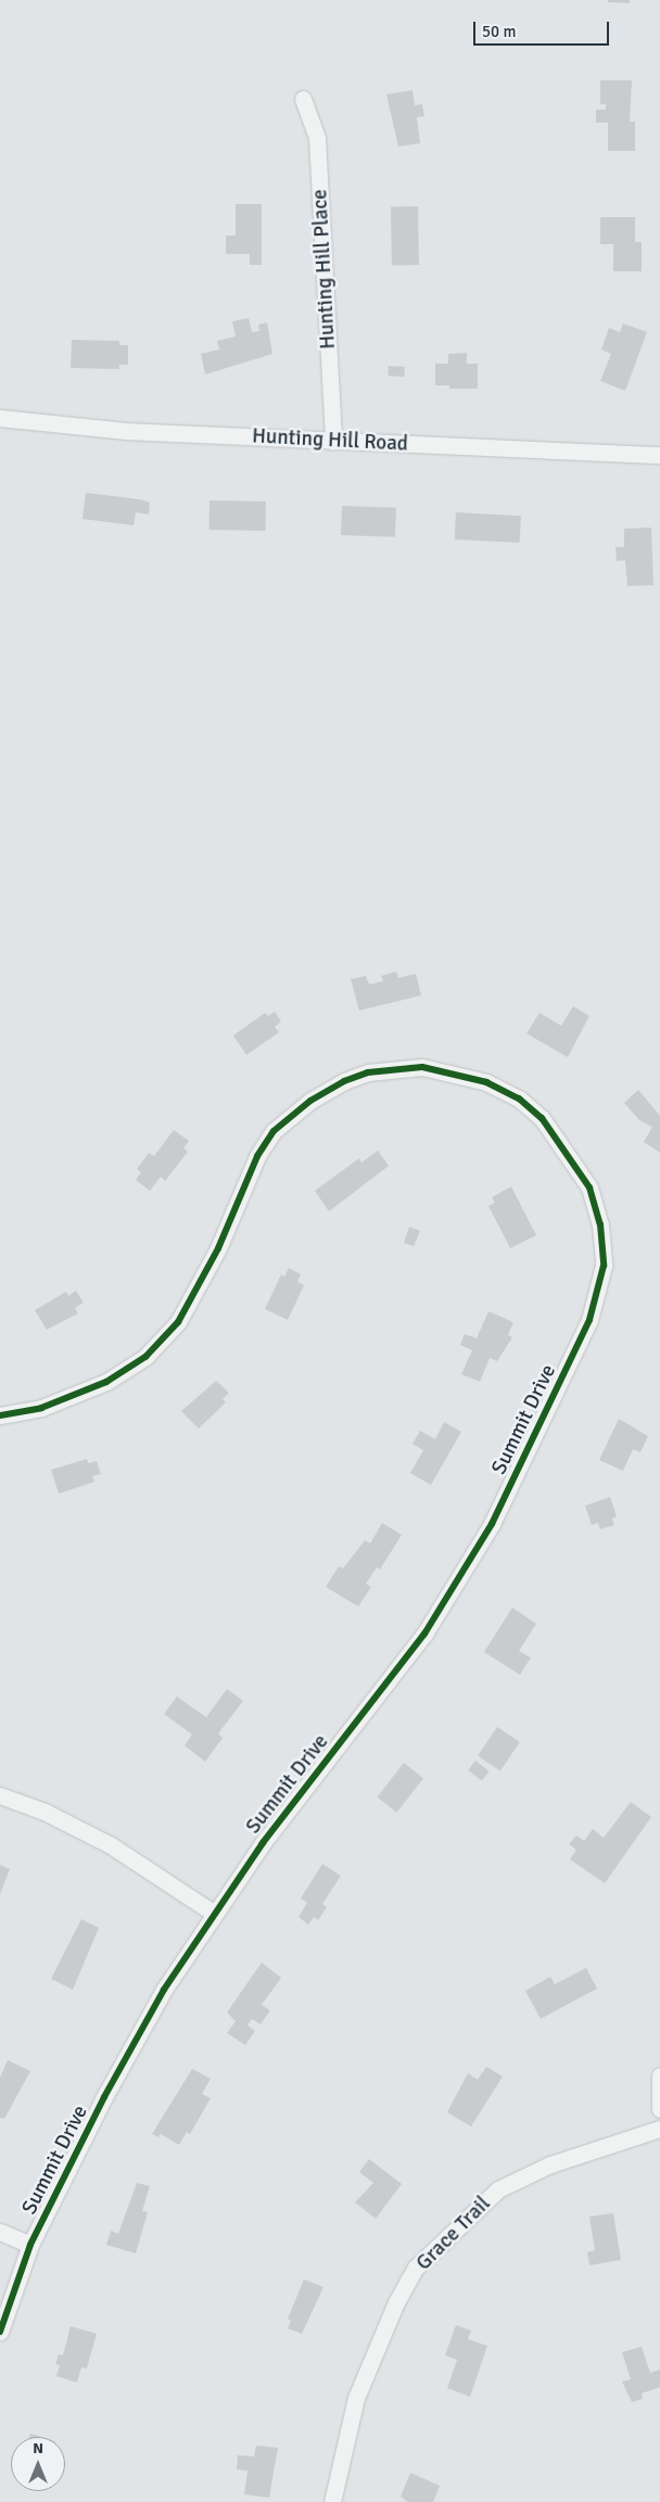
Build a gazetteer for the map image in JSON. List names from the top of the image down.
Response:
{
  "streets": {
    "street": [
      "Hunting Hill Place",
      "Hunting Hill Road",
      "Summit Drive",
      "Grace Trail"
    ]
  },
  "crossings": [
    ["Hunting Hill Place", "Hunting Hill Road"]
  ],
  "scale_bar": "50 m",
  "north": "top"
}
